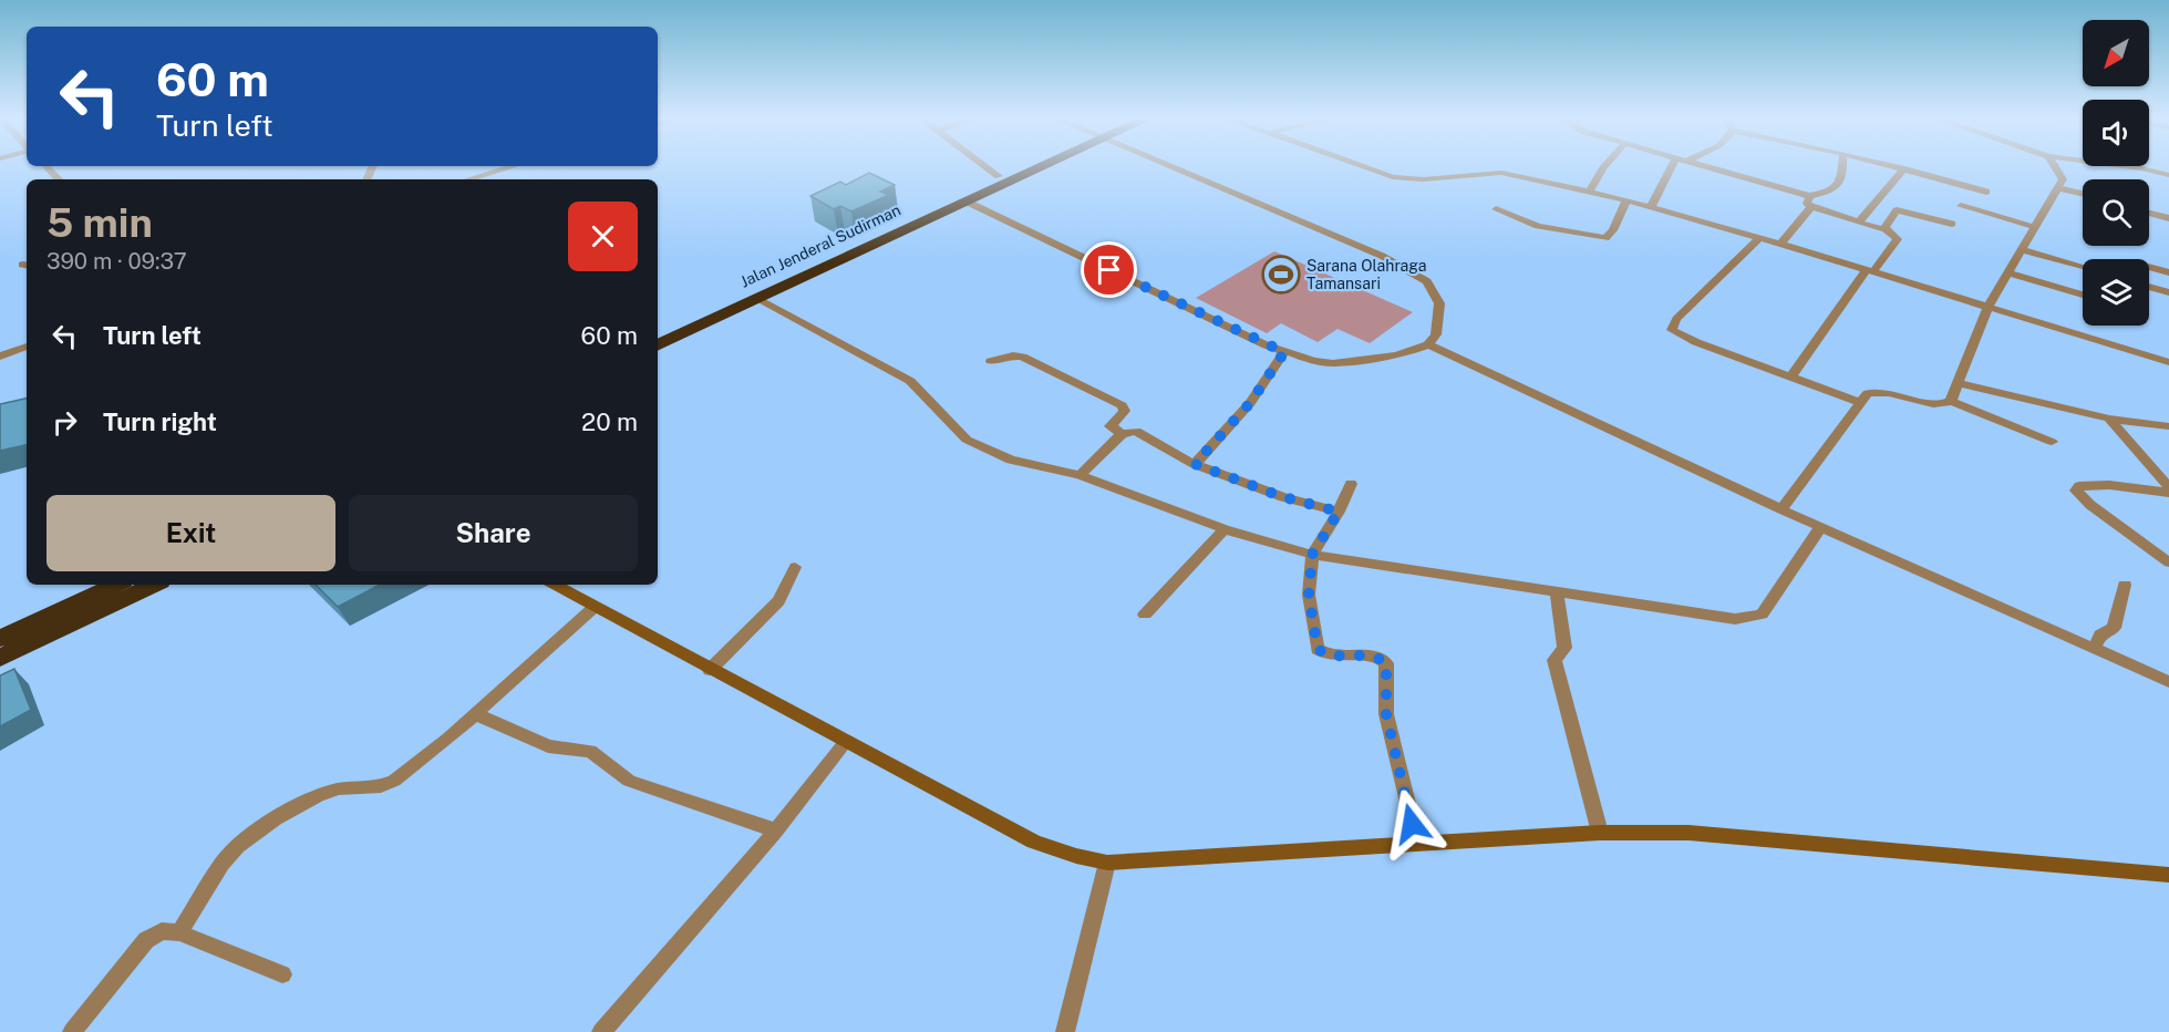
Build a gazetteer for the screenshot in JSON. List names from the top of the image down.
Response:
{
  "streets": {
    "highway": ["Jalan Jenderal Sudirman"]
  },
  "places": {
    "sports": ["Sarana Olahraga Tamansari"]
  },
  "north": "bottom left",
  "page": {
    "turn": ["60 m", "Turn left"],
    "heading": ["5 min", "390 m · 09:37"],
    "list": [
      {
        "name": "Turn left",
        "value": "60 m"
      },
      {
        "name": "Turn right",
        "value": "20 m"
      }
    ],
    "buttons": ["Exit", "Share"]
  }
}
